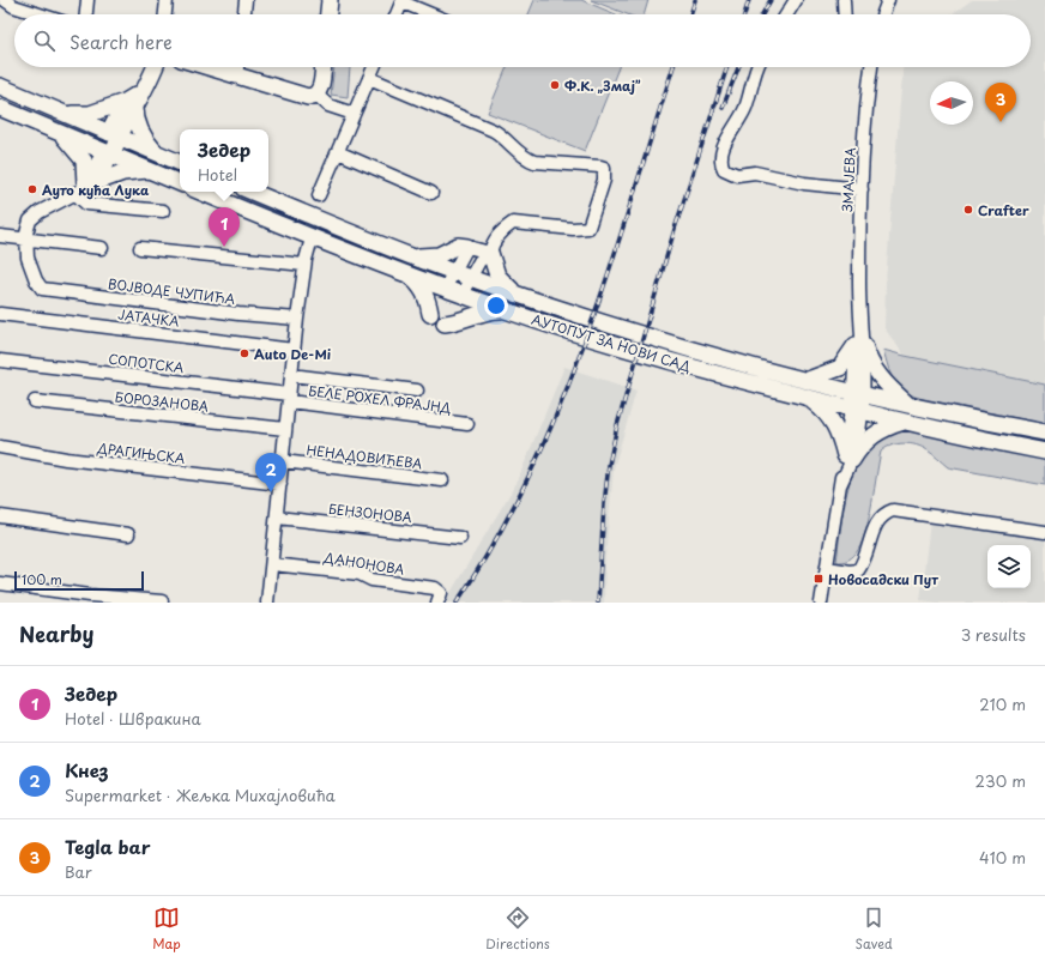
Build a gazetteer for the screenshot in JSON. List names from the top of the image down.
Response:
{
  "streets": {
    "main road": ["АУТОПУТ ЗА НОВИ САД"],
    "street": [
      "ЗМАЈЕВА",
      "ВОЈВОДЕ ЧУПИЋА",
      "ЈАТАЧКА",
      "СОПОТСКА",
      "БЕЛЕ РОХЕЛ ФРАЈНД",
      "БОРОЗАНОВА",
      "ДРАГИЊСКА",
      "НЕНАДОВИЋЕВА",
      "БЕНЗОНОВА",
      "ДАНОНОВА"
    ]
  },
  "crossings": [
    ["ЗМАЈЕВА", "АУТОПУТ ЗА НОВИ САД"],
    ["СОПОТСКА", "БЕЛЕ РОХЕЛ ФРАЈНД"]
  ],
  "places": {
    "other": [
      "Ф.К. „Змај”",
      "Ауто кућа Лука",
      "Crafter",
      "Auto De-Mi"
    ],
    "transit": ["Новосадски Пут"]
  },
  "scale_bar": "100 m",
  "north": "left",
  "page": {
    "search": "Search here",
    "pins": ["3", "1", "2"],
    "popup": ["Зедер", "Hotel"],
    "scale": "100 m",
    "heading": ["Nearby", "3 results"],
    "list": [
      {
        "mark": "1",
        "name": "Зедер",
        "note": "Hotel · Швракина",
        "value": "210 m"
      },
      {
        "mark": "2",
        "name": "Кнез",
        "note": "Supermarket · Жељка Михајловића",
        "value": "230 m"
      },
      {
        "mark": "3",
        "name": "Tegla bar",
        "note": "Bar",
        "value": "410 m"
      }
    ],
    "nav": ["Map", "Directions", "Saved"]
  }
}
